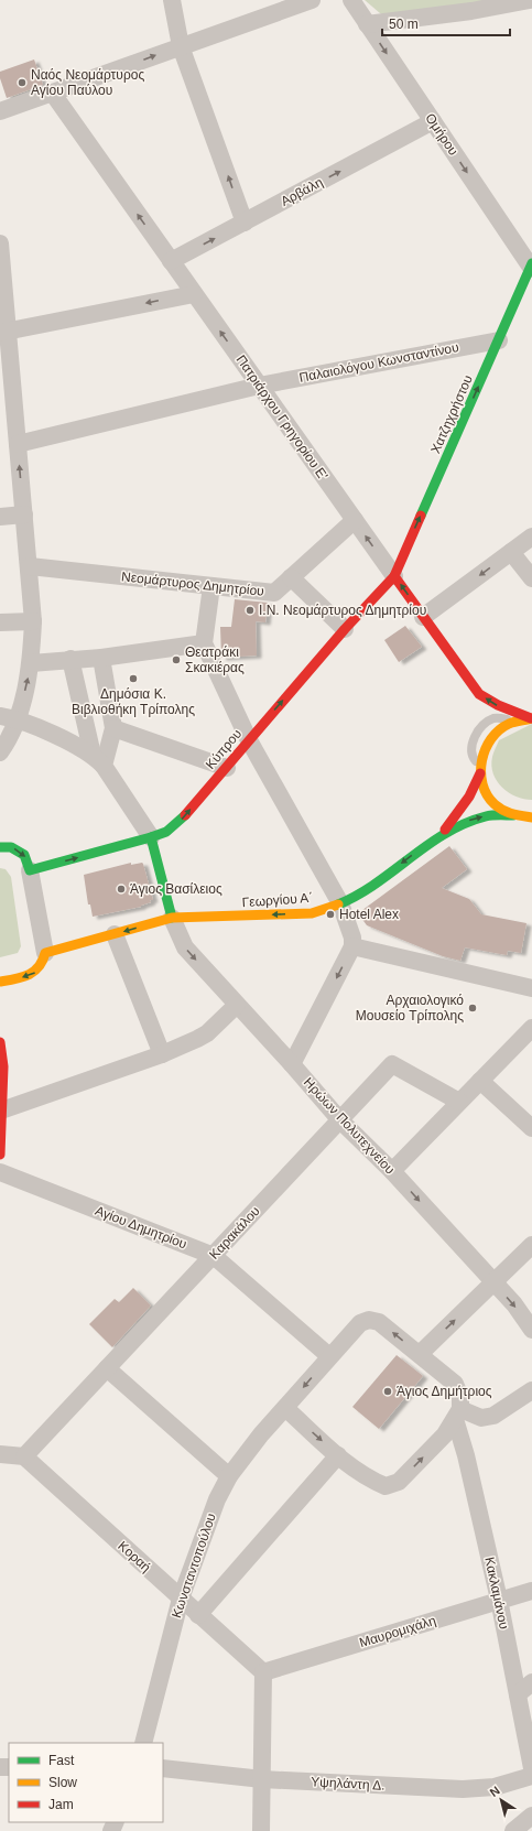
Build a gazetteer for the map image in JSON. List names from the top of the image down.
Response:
{
  "streets": {
    "street": [
      "Ομήρου",
      "Αρβάλη",
      "Παλαιολόγου Κωνσταντίνου",
      "Χατζηχρήστου",
      "Πατριάρχου Γρηγορίου Ε'",
      "Νεομάρτυρος Δημητρίου",
      "Κύπρου",
      "Γεωργίου Α΄",
      "Ηρώων Πολυτεχνείου",
      "Αγίου Δημητρίου",
      "Καρακάλου",
      "Κοραή",
      "Κωνσταντοπούλου",
      "Κακλαμάνου",
      "Μαυρομιχάλη",
      "Υψηλάντη Δ."
    ]
  },
  "crossings": [
    ["Ομήρου", "Αρβάλη"],
    ["Ομήρου", "Χατζηχρήστου"],
    ["Αρβάλη", "Πατριάρχου Γρηγορίου Ε'"],
    ["Παλαιολόγου Κωνσταντίνου", "Χατζηχρήστου"],
    ["Παλαιολόγου Κωνσταντίνου", "Πατριάρχου Γρηγορίου Ε'"],
    ["Χατζηχρήστου", "Πατριάρχου Γρηγορίου Ε'"],
    ["Χατζηχρήστου", "Κύπρου"],
    ["Πατριάρχου Γρηγορίου Ε'", "Νεομάρτυρος Δημητρίου"],
    ["Πατριάρχου Γρηγορίου Ε'", "Κύπρου"],
    ["Γεωργίου Α΄", "Ηρώων Πολυτεχνείου"],
    ["Ηρώων Πολυτεχνείου", "Καρακάλου"],
    ["Αγίου Δημητρίου", "Καρακάλου"],
    ["Αγίου Δημητρίου", "Κωνσταντοπούλου"],
    ["Αγίου Δημητρίου", "Κακλαμάνου"],
    ["Καρακάλου", "Κοραή"],
    ["Κοραή", "Κωνσταντοπούλου"],
    ["Κοραή", "Μαυρομιχάλη"],
    ["Κωνσταντοπούλου", "Κακλαμάνου"],
    ["Κακλαμάνου", "Μαυρομιχάλη"]
  ],
  "one_way": [
    "Ομήρου",
    "Αρβάλη",
    "Χατζηχρήστου",
    "Κύπρου"
  ],
  "places": [
    "Ναός Νεομάρτυρος Αγίου Παύλου",
    "Ι.Ν. Νεομάρτυρος Δημητρίου",
    "Θεατράκι Σκακιέρας",
    "Δημόσια Κ. Βιβλιοθήκη Τρίπολης",
    "Άγιος Βασίλειος",
    "Hotel Alex",
    "Αρχαιολογικό Μουσείο Τρίπολης",
    "Άγιος Δημήτριος"
  ],
  "legend": ["Fast", "Slow", "Jam"],
  "scale_bar": "50 m",
  "north": "top left"
}
